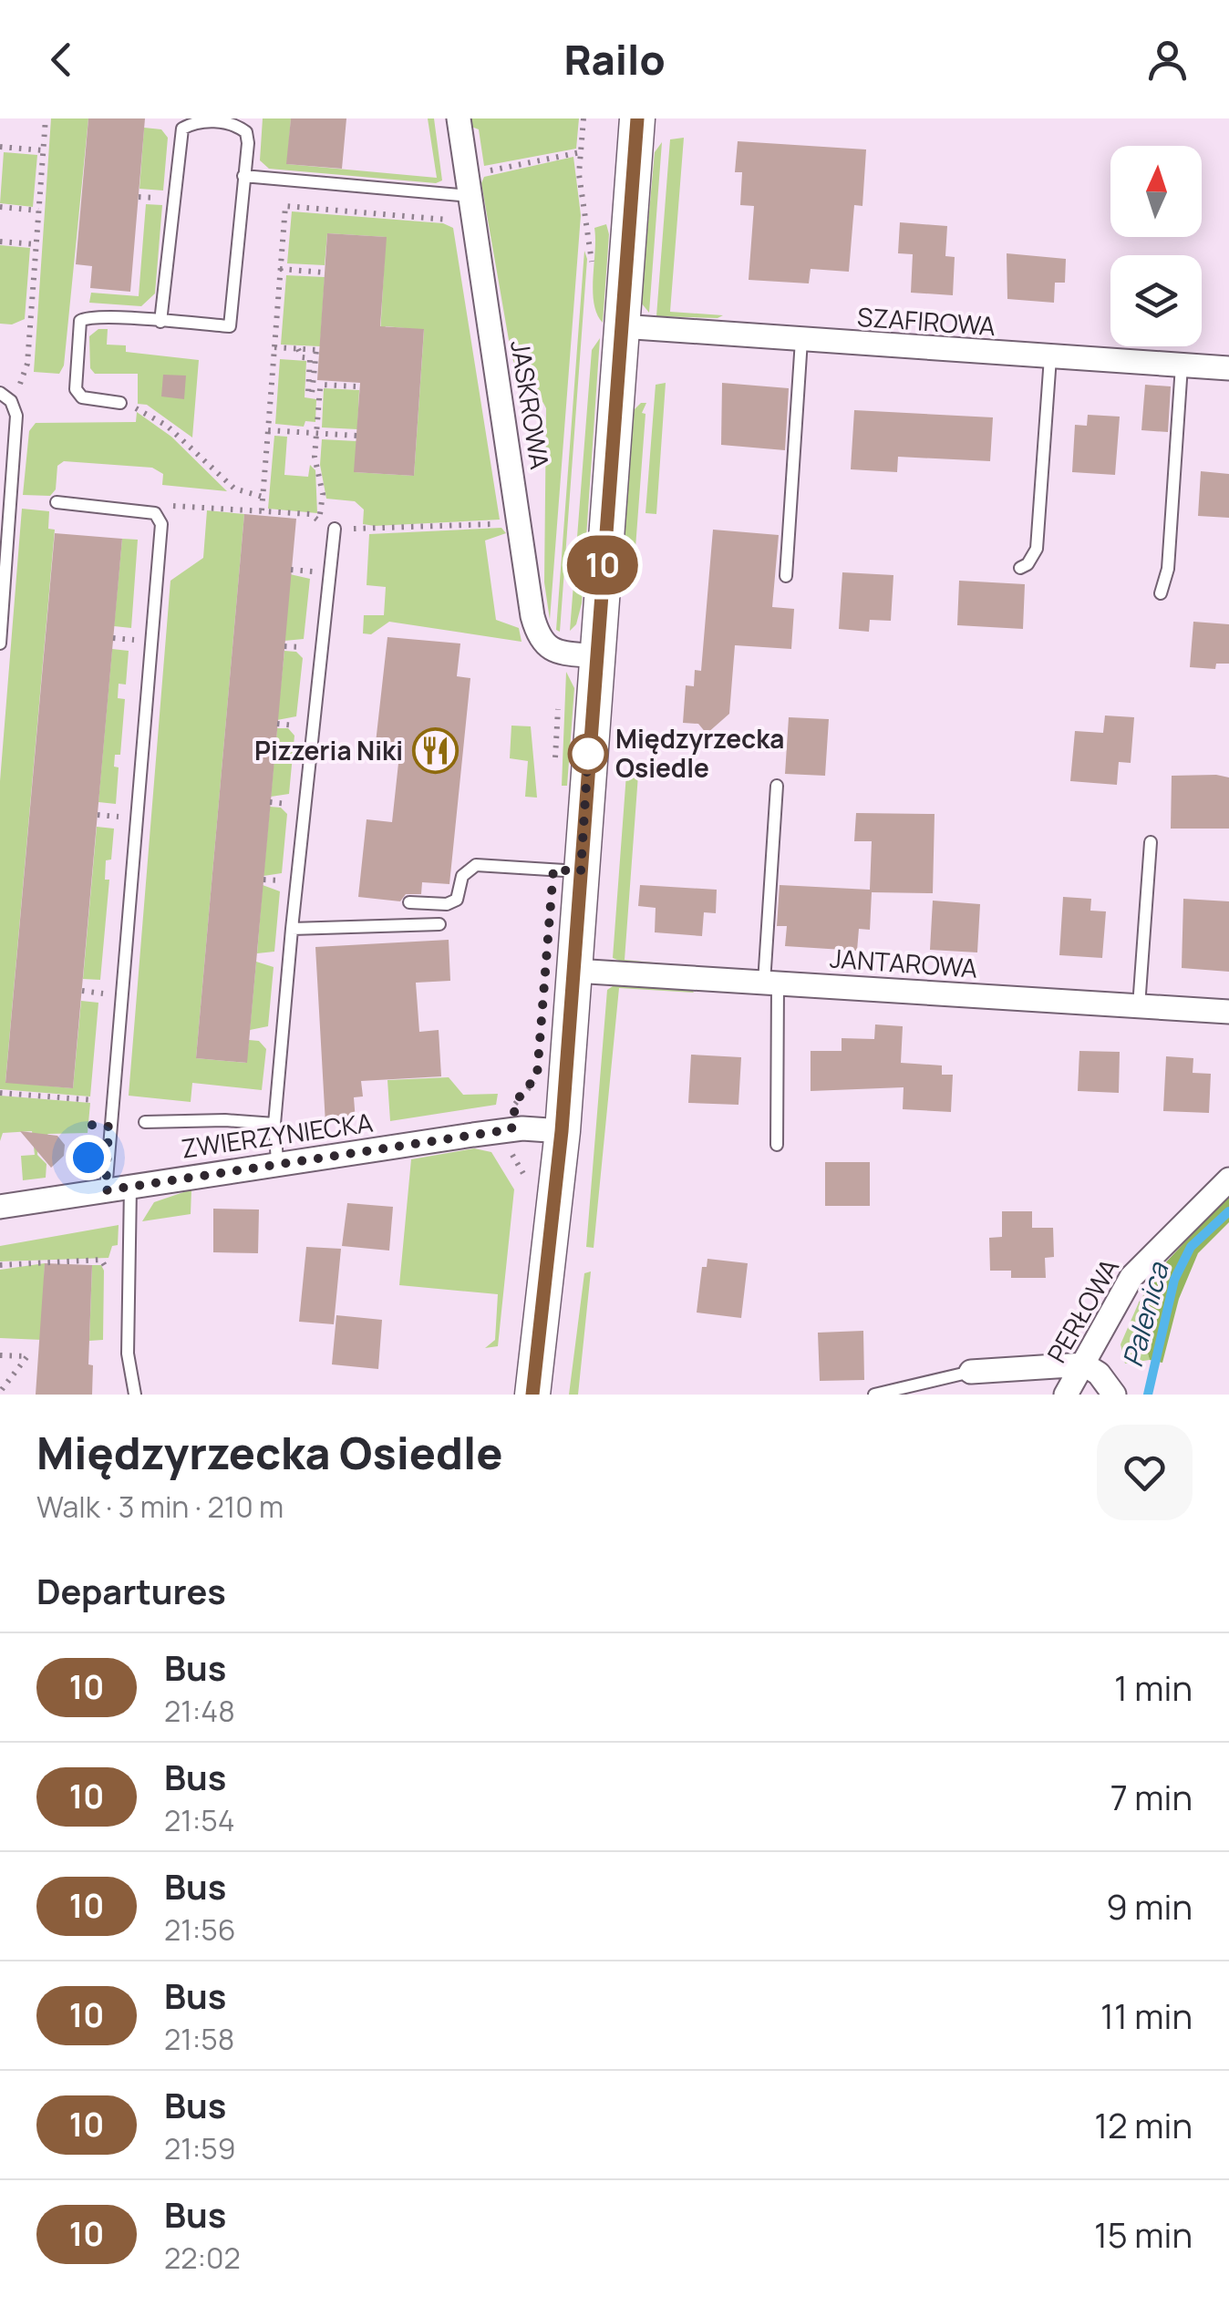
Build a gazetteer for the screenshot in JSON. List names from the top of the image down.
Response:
{
  "streets": {
    "street": [
      "SZAFIROWA",
      "JASKROWA",
      "JANTAROWA",
      "ZWIERZYNIECKA",
      "PERŁOWA"
    ]
  },
  "water": ["Palenica"],
  "places": {
    "restaurant": ["Pizzeria Niki"],
    "other": ["Międzyrzecka Osiedle"]
  },
  "lines": ["bus line 10"],
  "north": "top",
  "page": {
    "header": "Railo",
    "on_map": "10",
    "heading": [
      ["Międzyrzecka Osiedle", "Walk · 3 min · 210 m"],
      "Departures"
    ],
    "list": [
      {
        "mark": "10",
        "name": "Bus",
        "note": "21:48",
        "value": "1 min"
      },
      {
        "mark": "10",
        "name": "Bus",
        "note": "21:54",
        "value": "7 min"
      },
      {
        "mark": "10",
        "name": "Bus",
        "note": "21:56",
        "value": "9 min"
      },
      {
        "mark": "10",
        "name": "Bus",
        "note": "21:58",
        "value": "11 min"
      },
      {
        "mark": "10",
        "name": "Bus",
        "note": "21:59",
        "value": "12 min"
      },
      {
        "mark": "10",
        "name": "Bus",
        "note": "22:02",
        "value": "15 min"
      }
    ]
  }
}
